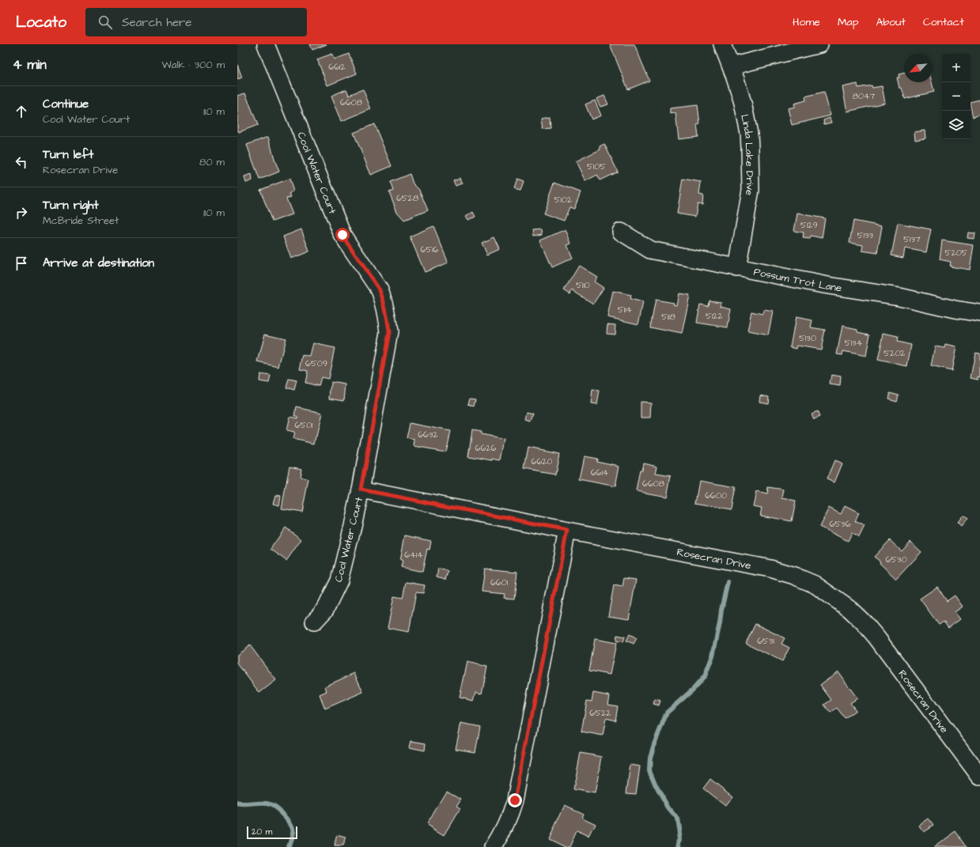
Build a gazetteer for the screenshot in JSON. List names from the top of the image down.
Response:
{
  "streets": {
    "street": [
      "Linda Lake Drive",
      "Cool Water Court",
      "Possum Trot Lane",
      "Rosecran Drive"
    ]
  },
  "crossings": [
    ["Linda Lake Drive", "Possum Trot Lane"],
    ["Cool Water Court", "Rosecran Drive"]
  ],
  "house_numbers": [
    "6612",
    "8047",
    "6608",
    "5105",
    "6528",
    "5102",
    "5129",
    "5133",
    "5137",
    "6516",
    "5205",
    "5110",
    "5114",
    "5122",
    "5118",
    "5130",
    "5134",
    "5202",
    "6509",
    "6501",
    "6632",
    "6626",
    "6620",
    "6614",
    "6608",
    "6600",
    "6536",
    "6414",
    "6530",
    "6601",
    "6531",
    "6522"
  ],
  "scale_bar": "20 m",
  "north": "bottom left",
  "page": {
    "header": "Locato",
    "search": "Search here",
    "nav": [
      "Home",
      "Map",
      "About",
      "Contact"
    ],
    "heading": ["4 min", "Walk · 300 m"],
    "map_buttons": ["+", "−"],
    "list": [
      ["Continue", "Cool Water Court", "110 m"],
      ["Turn left", "Rosecran Drive", "80 m"],
      ["Turn right", "McBride Street", "110 m"],
      "Arrive at destination"
    ],
    "scale": "20 m"
  }
}
